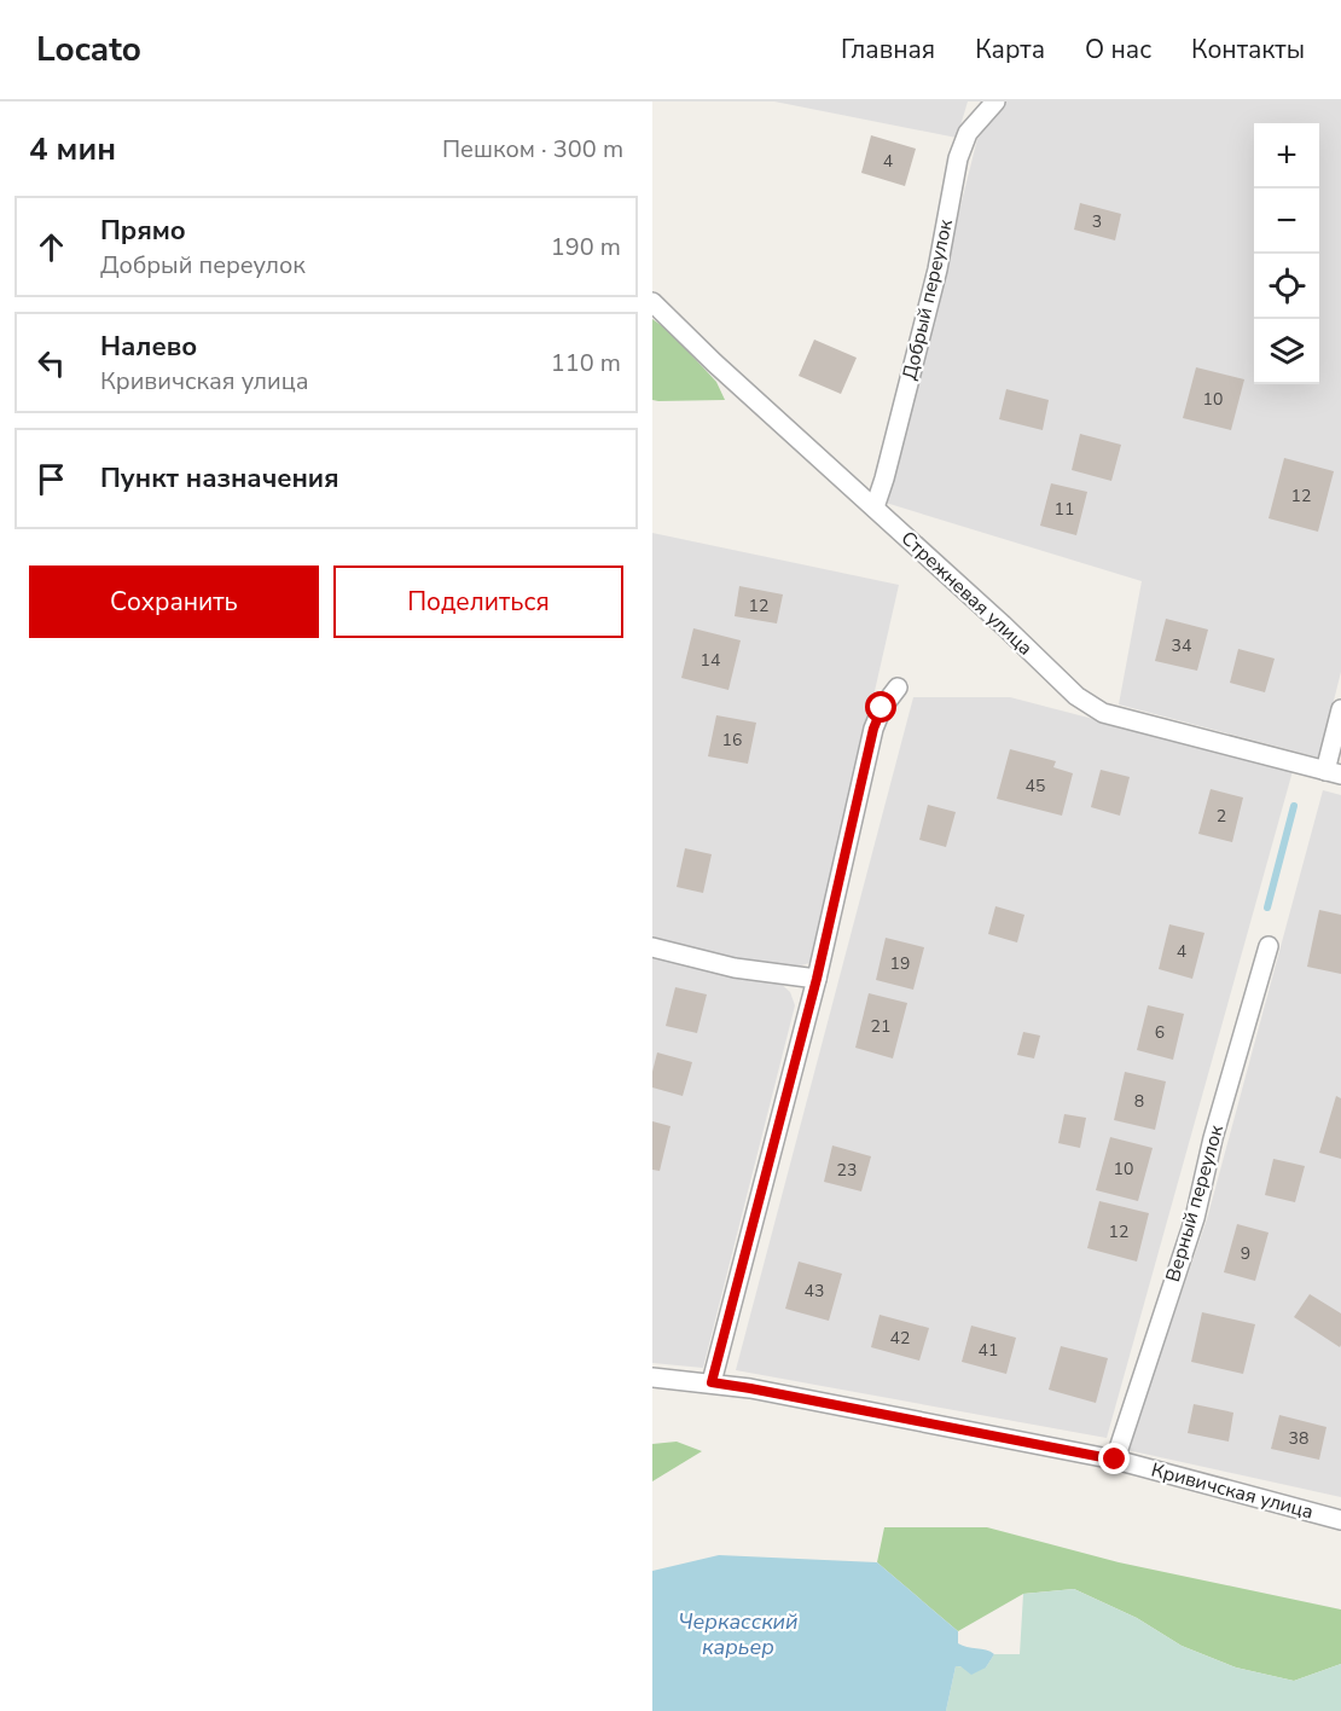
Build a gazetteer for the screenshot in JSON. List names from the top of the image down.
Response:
{
  "streets": {
    "street": [
      "Добрый переулок",
      "Стрежневая улица",
      "Верный переулок",
      "Кривичская улица"
    ]
  },
  "crossings": [
    ["Добрый переулок", "Стрежневая улица"],
    ["Верный переулок", "Кривичская улица"]
  ],
  "water": ["Черкасский карьер"],
  "house_numbers": [
    "4",
    "3",
    "10",
    "12",
    "11",
    "12",
    "34",
    "14",
    "16",
    "45",
    "2",
    "4",
    "19",
    "21",
    "6",
    "8",
    "10",
    "23",
    "12",
    "9",
    "43",
    "42",
    "41",
    "38"
  ],
  "page": {
    "header": "Locato",
    "nav": [
      "Главная",
      "Карта",
      "О нас",
      "Контакты"
    ],
    "heading": ["4 мин", "Пешком · 300 m"],
    "map_buttons": ["+", "−"],
    "list": [
      ["Прямо", "Добрый переулок", "190 m"],
      ["Налево", "Кривичская улица", "110 m"],
      "Пункт назначения"
    ],
    "buttons": ["Сохранить", "Поделиться"]
  }
}
